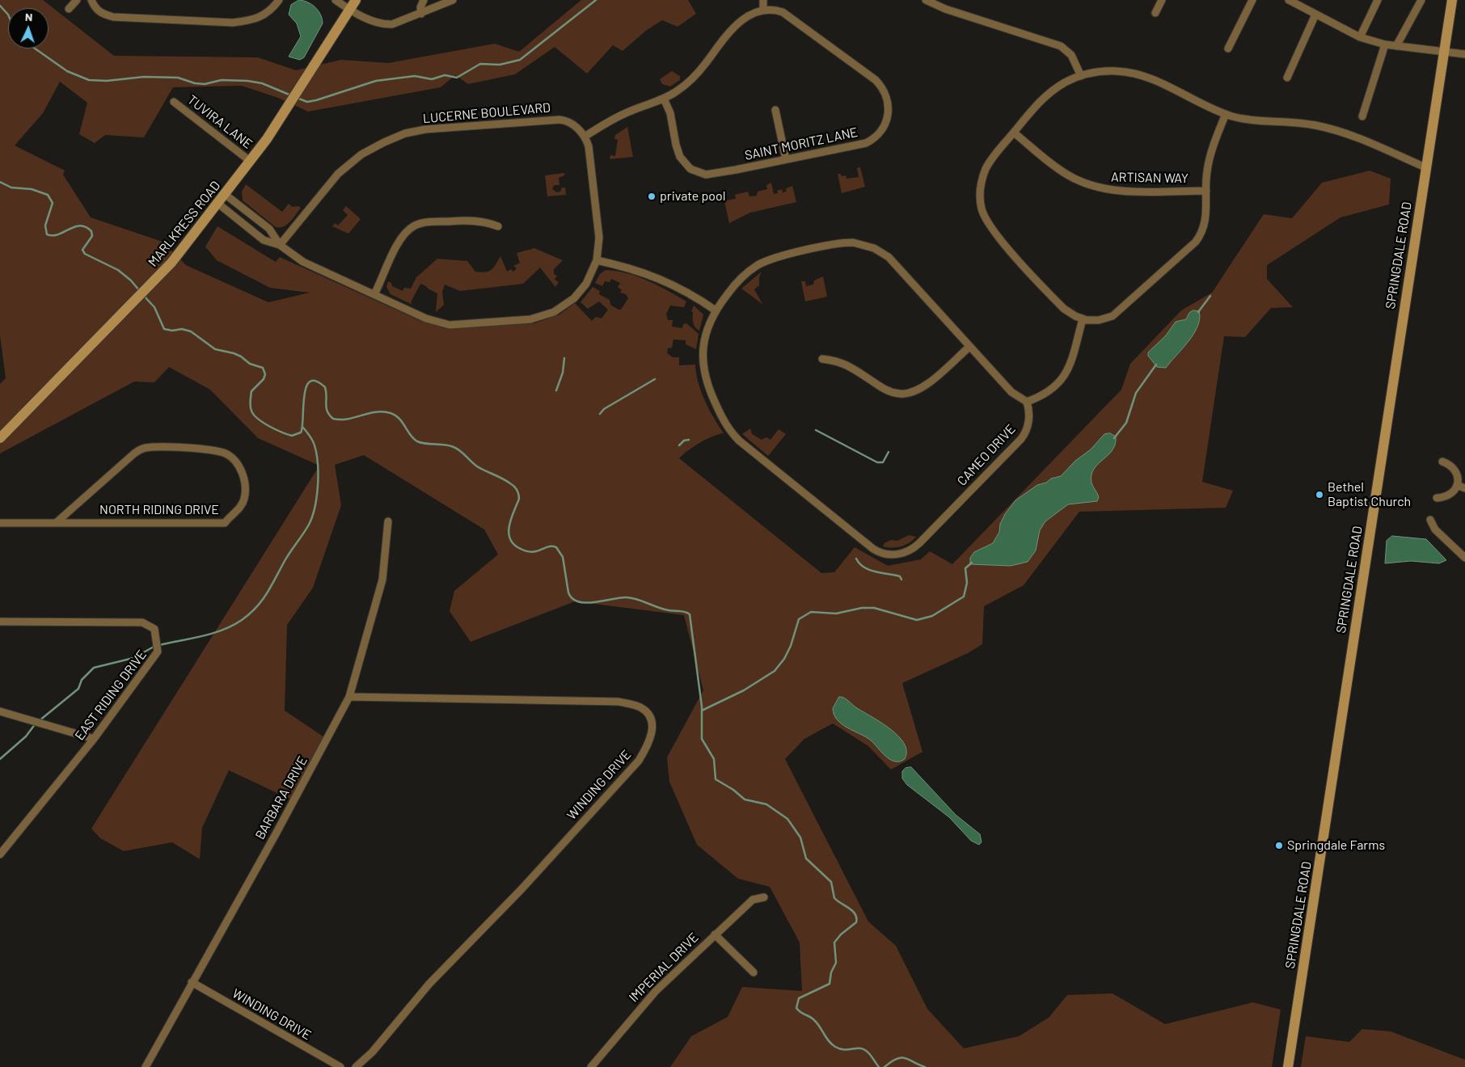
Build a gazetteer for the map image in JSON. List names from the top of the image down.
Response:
{
  "streets": {
    "main road": ["MARLKRESS ROAD", "SPRINGDALE ROAD"],
    "street": [
      "LUCERNE BOULEVARD",
      "TUVIRA LANE",
      "SAINT MORITZ LANE",
      "ARTISAN WAY",
      "CAMEO DRIVE",
      "NORTH RIDING DRIVE",
      "EAST RIDING DRIVE",
      "WINDING DRIVE",
      "BARBARA DRIVE",
      "IMPERIAL DRIVE"
    ]
  },
  "crossings": [
    ["TUVIRA LANE", "MARLKRESS ROAD"],
    ["WINDING DRIVE", "BARBARA DRIVE"]
  ],
  "places": ["private pool", "Bethel Baptist Church", "Springdale Farms"],
  "north": "top"
}
